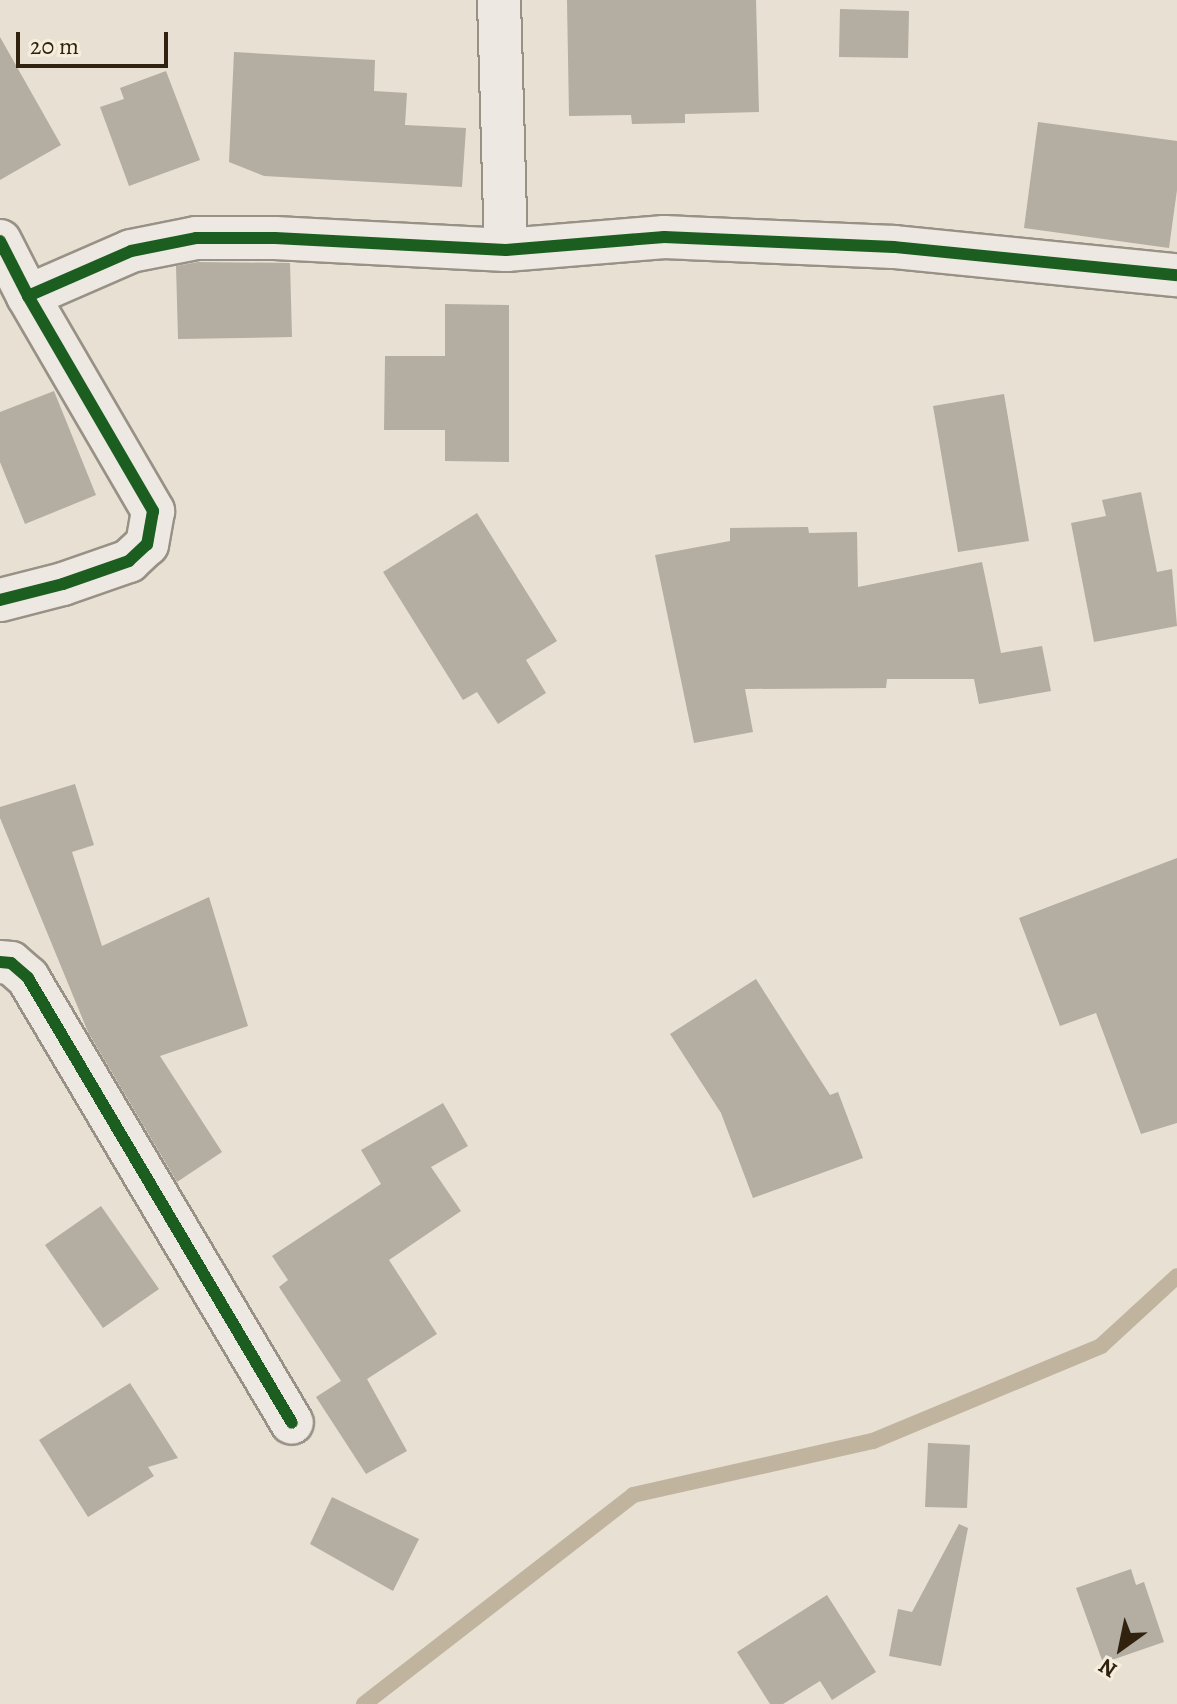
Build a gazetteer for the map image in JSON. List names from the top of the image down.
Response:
{
  "scale_bar": "20 m",
  "north": "bottom left"
}
